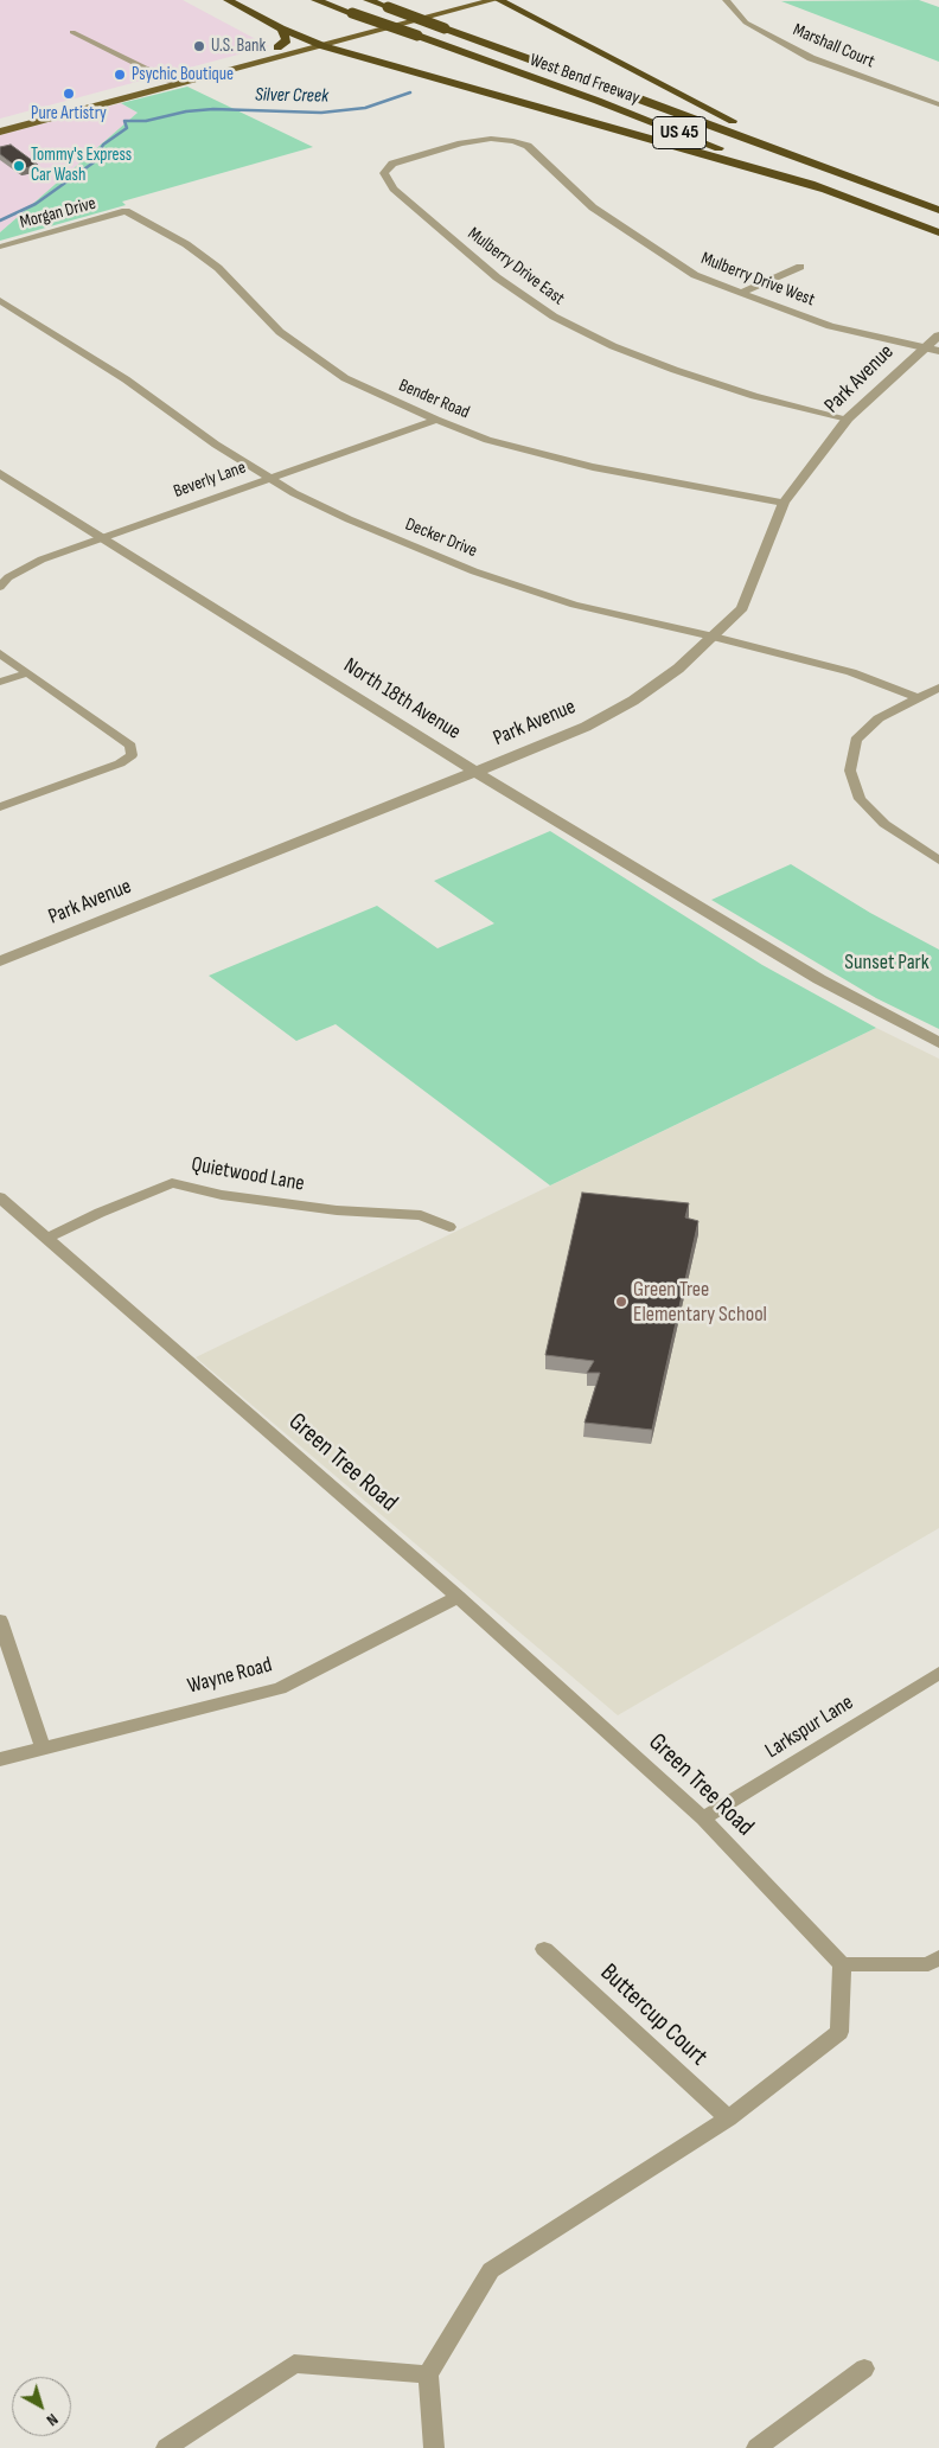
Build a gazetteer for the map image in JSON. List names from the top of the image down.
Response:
{
  "streets": {
    "highway": ["West Bend Freeway", "US 45"],
    "street": [
      "Marshall Court",
      "Morgan Drive",
      "Mulberry Drive East",
      "Mulberry Drive West",
      "Park Avenue",
      "Bender Road",
      "Beverly Lane",
      "Decker Drive",
      "North 18th Avenue",
      "Quietwood Lane",
      "Green Tree Road",
      "Wayne Road",
      "Larkspur Lane",
      "Buttercup Court"
    ]
  },
  "crossings": [
    ["Morgan Drive", "Bender Road"],
    ["Mulberry Drive East", "Mulberry Drive West"],
    ["Mulberry Drive East", "Park Avenue"],
    ["Mulberry Drive West", "Park Avenue"],
    ["Park Avenue", "Bender Road"],
    ["Park Avenue", "Decker Drive"],
    ["Park Avenue", "North 18th Avenue"],
    ["Bender Road", "Beverly Lane"],
    ["Beverly Lane", "Decker Drive"],
    ["Beverly Lane", "North 18th Avenue"],
    ["Quietwood Lane", "Green Tree Road"],
    ["Green Tree Road", "Wayne Road"],
    ["Green Tree Road", "Larkspur Lane"]
  ],
  "water": ["Silver Creek"],
  "parks": ["Sunset Park"],
  "places": [
    "U.S. Bank",
    "Psychic Boutique",
    "Pure Artistry",
    "Tommy's Express Car Wash",
    "Green Tree Elementary School"
  ],
  "north": "bottom right"
}
